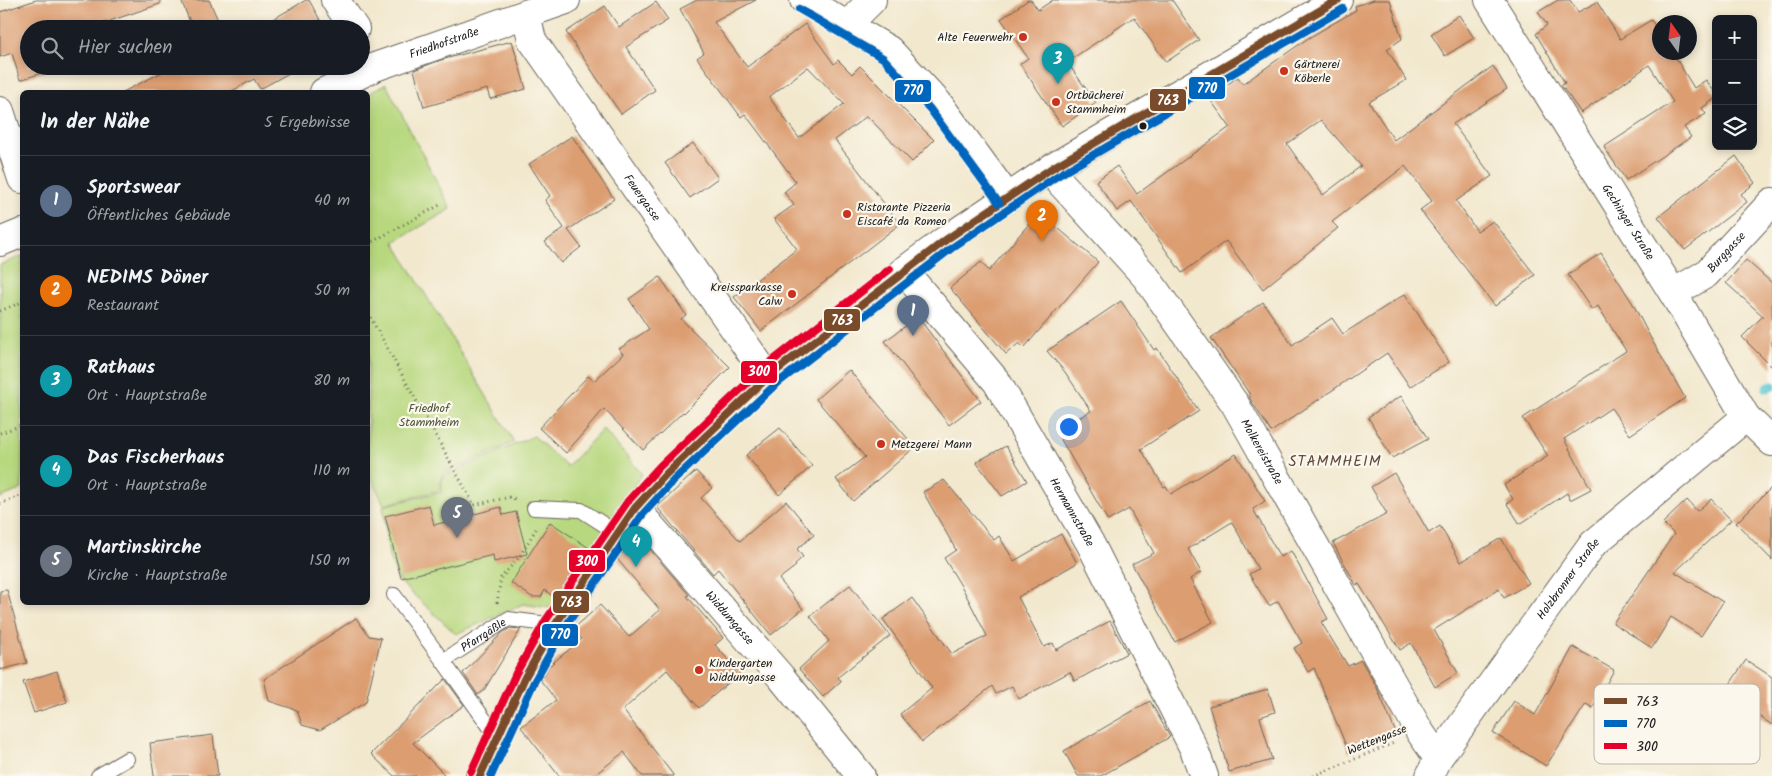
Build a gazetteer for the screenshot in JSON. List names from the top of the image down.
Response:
{
  "streets": {
    "street": [
      "Friedhofstraße",
      "Feuergasse",
      "Gechinger Straße",
      "Burggasse",
      "Molkereistraße",
      "Hermannstraße",
      "Holzbronner Straße",
      "Widdumgasse"
    ],
    "lane": ["Pfarrgäßle"],
    "path": ["Wettengasse"]
  },
  "crossings": [
    ["Friedhofstraße", "Feuergasse"],
    ["Gechinger Straße", "Burggasse"],
    ["Gechinger Straße", "Holzbronner Straße"],
    ["Molkereistraße", "Holzbronner Straße"],
    ["Molkereistraße", "Wettengasse"]
  ],
  "districts": ["STAMMHEIM"],
  "parks": ["Friedhof Stammheim"],
  "places": [
    "Alte Feuerwehr",
    "Gärtnerei Köberle",
    "Ortbücherei Stammheim",
    "Ristorante Pizzeria Eiscafé da Romeo",
    "Kreissparkasse Calw",
    "Metzgerei Mann",
    "Kindergarten Widdumgasse"
  ],
  "lines": ["transit line 763", "transit line 770", "transit line 300"],
  "legend": ["763", "770", "300"],
  "north": "top",
  "page": {
    "map_buttons": ["+", "−"],
    "search": "Hier suchen",
    "pins": [
      "3",
      "2",
      "1",
      "5",
      "4"
    ],
    "heading": ["In der Nähe", "5 Ergebnisse"],
    "list": [
      {
        "mark": "1",
        "name": "Sportswear",
        "note": "Öffentliches Gebäude",
        "value": "40 m"
      },
      {
        "mark": "2",
        "name": "NEDIMS Döner",
        "note": "Restaurant",
        "value": "50 m"
      },
      {
        "mark": "3",
        "name": "Rathaus",
        "note": "Ort · Hauptstraße",
        "value": "80 m"
      },
      {
        "mark": "4",
        "name": "Das Fischerhaus",
        "note": "Ort · Hauptstraße",
        "value": "110 m"
      },
      {
        "mark": "5",
        "name": "Martinskirche",
        "note": "Kirche · Hauptstraße",
        "value": "150 m"
      }
    ]
  }
}
